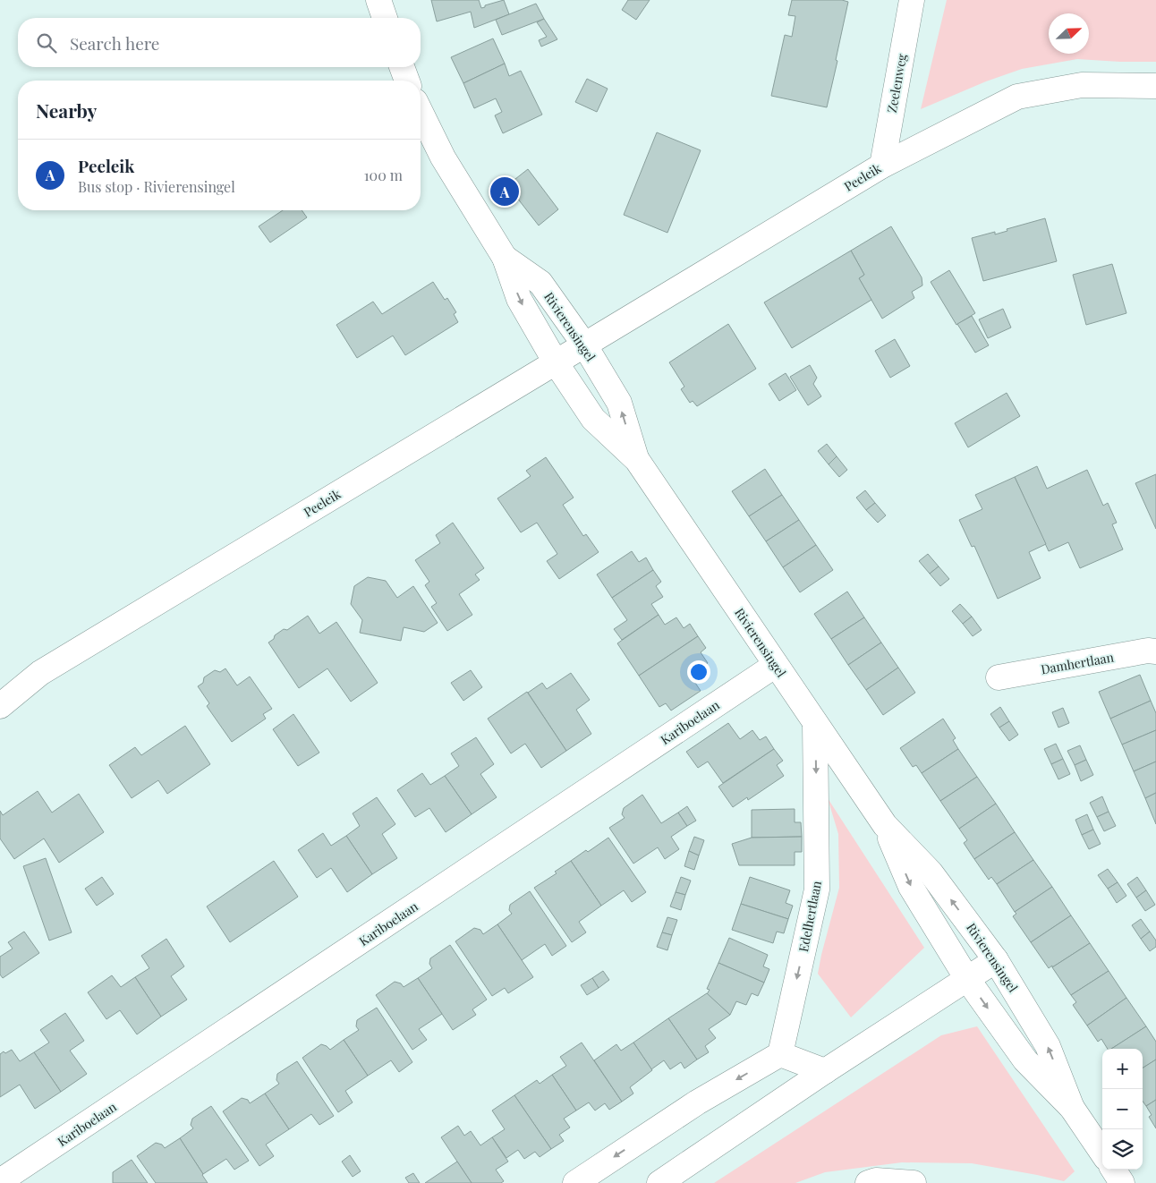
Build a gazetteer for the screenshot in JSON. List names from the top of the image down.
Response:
{
  "streets": {
    "street": [
      "Zeelenweg",
      "Peeleik",
      "Rivierensingel",
      "Damhertlaan",
      "Kariboelaan",
      "Edelhertlaan"
    ]
  },
  "crossings": [
    ["Zeelenweg", "Peeleik"],
    ["Peeleik", "Rivierensingel"],
    ["Rivierensingel", "Kariboelaan"],
    ["Rivierensingel", "Edelhertlaan"]
  ],
  "one_way": ["Edelhertlaan"],
  "north": "top right",
  "page": {
    "search": "Search here",
    "heading": "Nearby",
    "list": [
      {
        "mark": "A",
        "name": "Peeleik",
        "note": "Bus stop · Rivierensingel",
        "value": "100 m"
      }
    ],
    "pins": "A",
    "map_buttons": ["+", "−"]
  }
}
